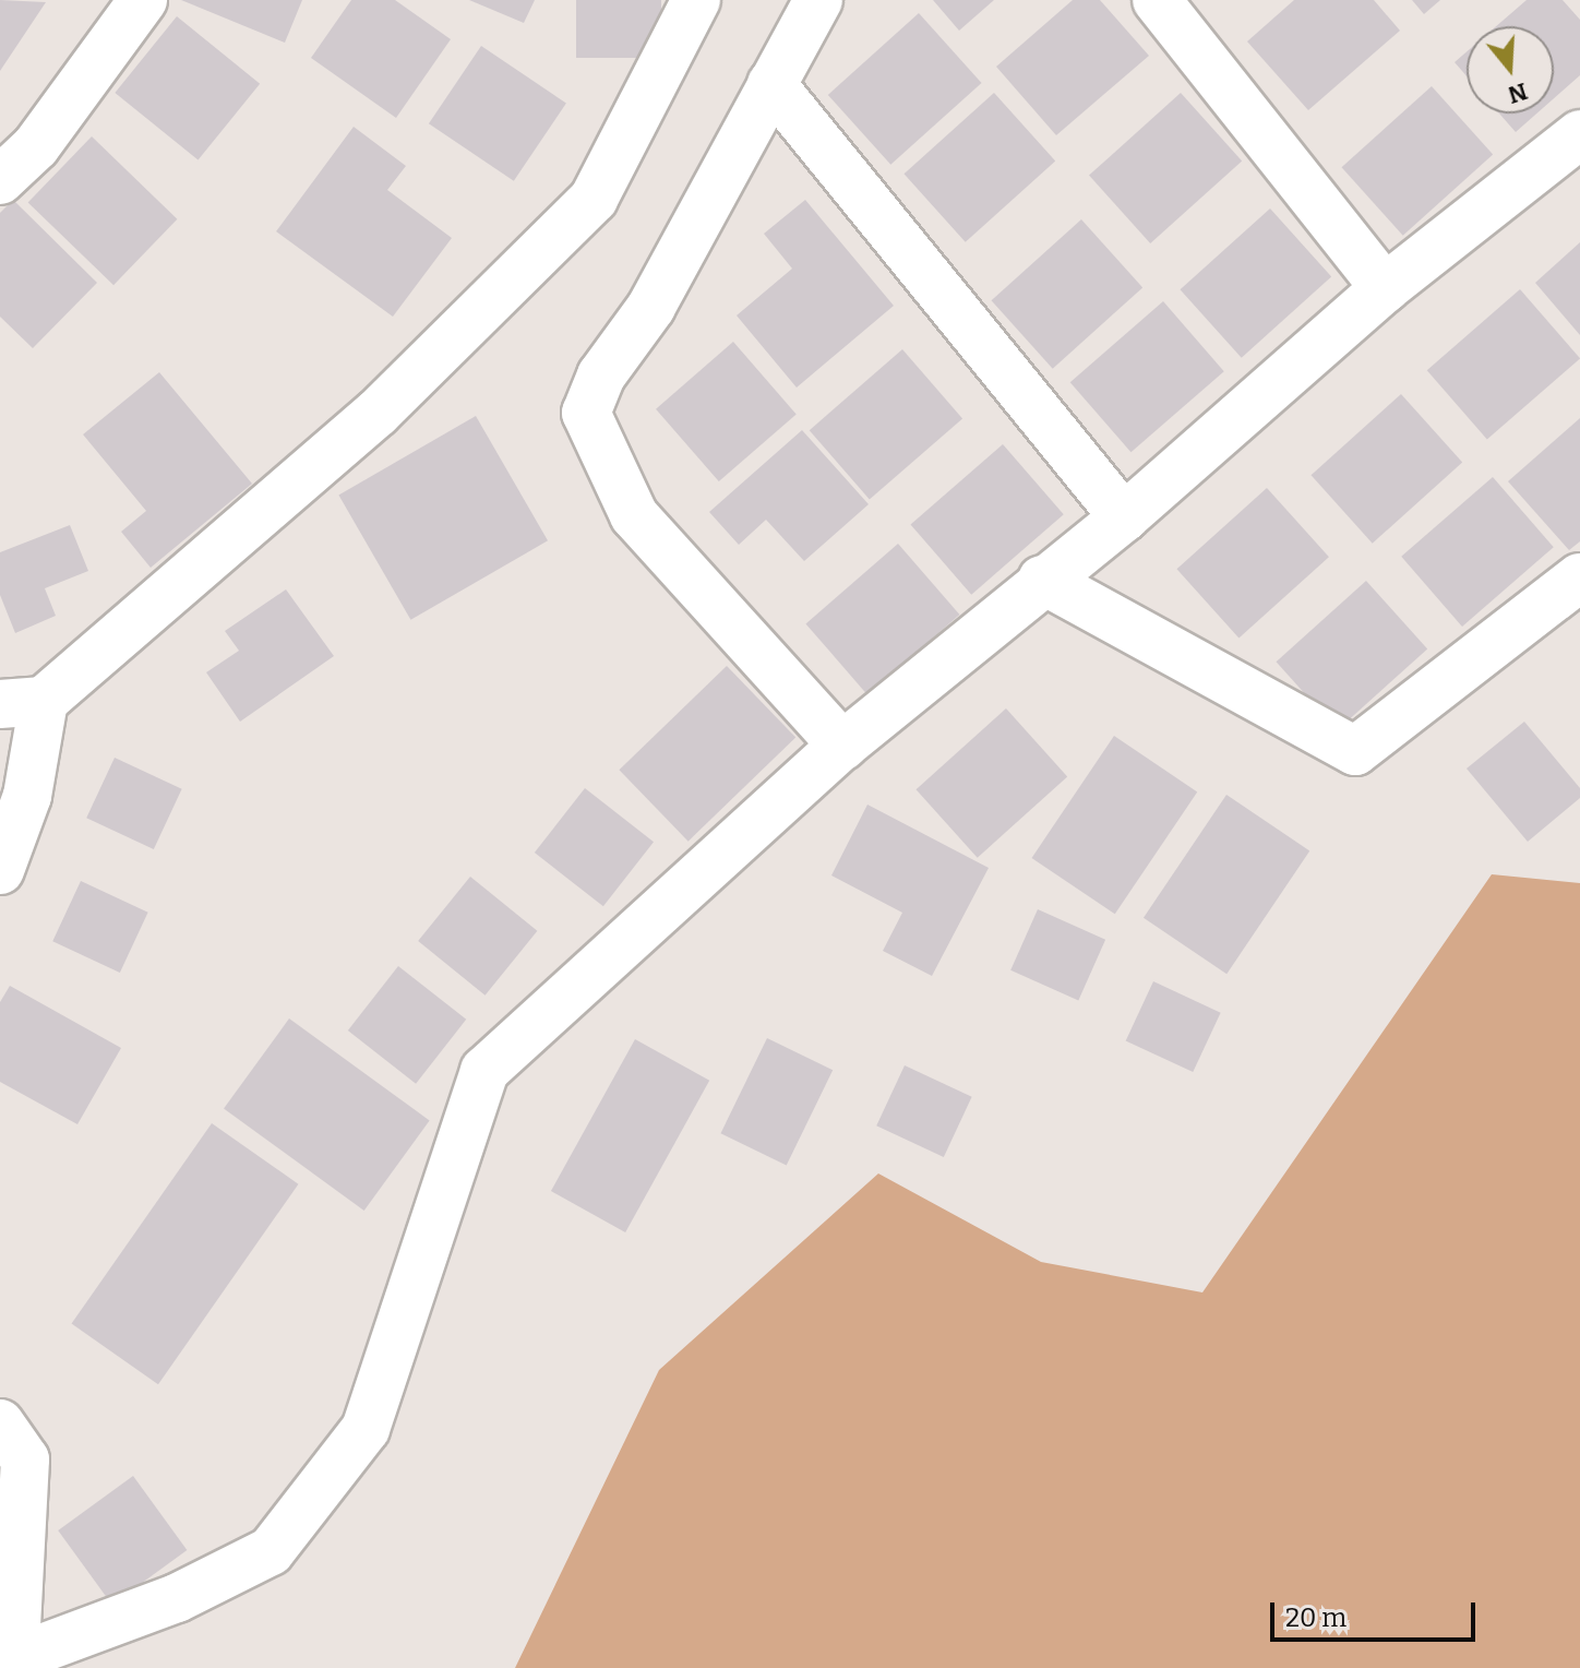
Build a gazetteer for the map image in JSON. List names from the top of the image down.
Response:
{
  "scale_bar": "20 m",
  "north": "bottom"
}
